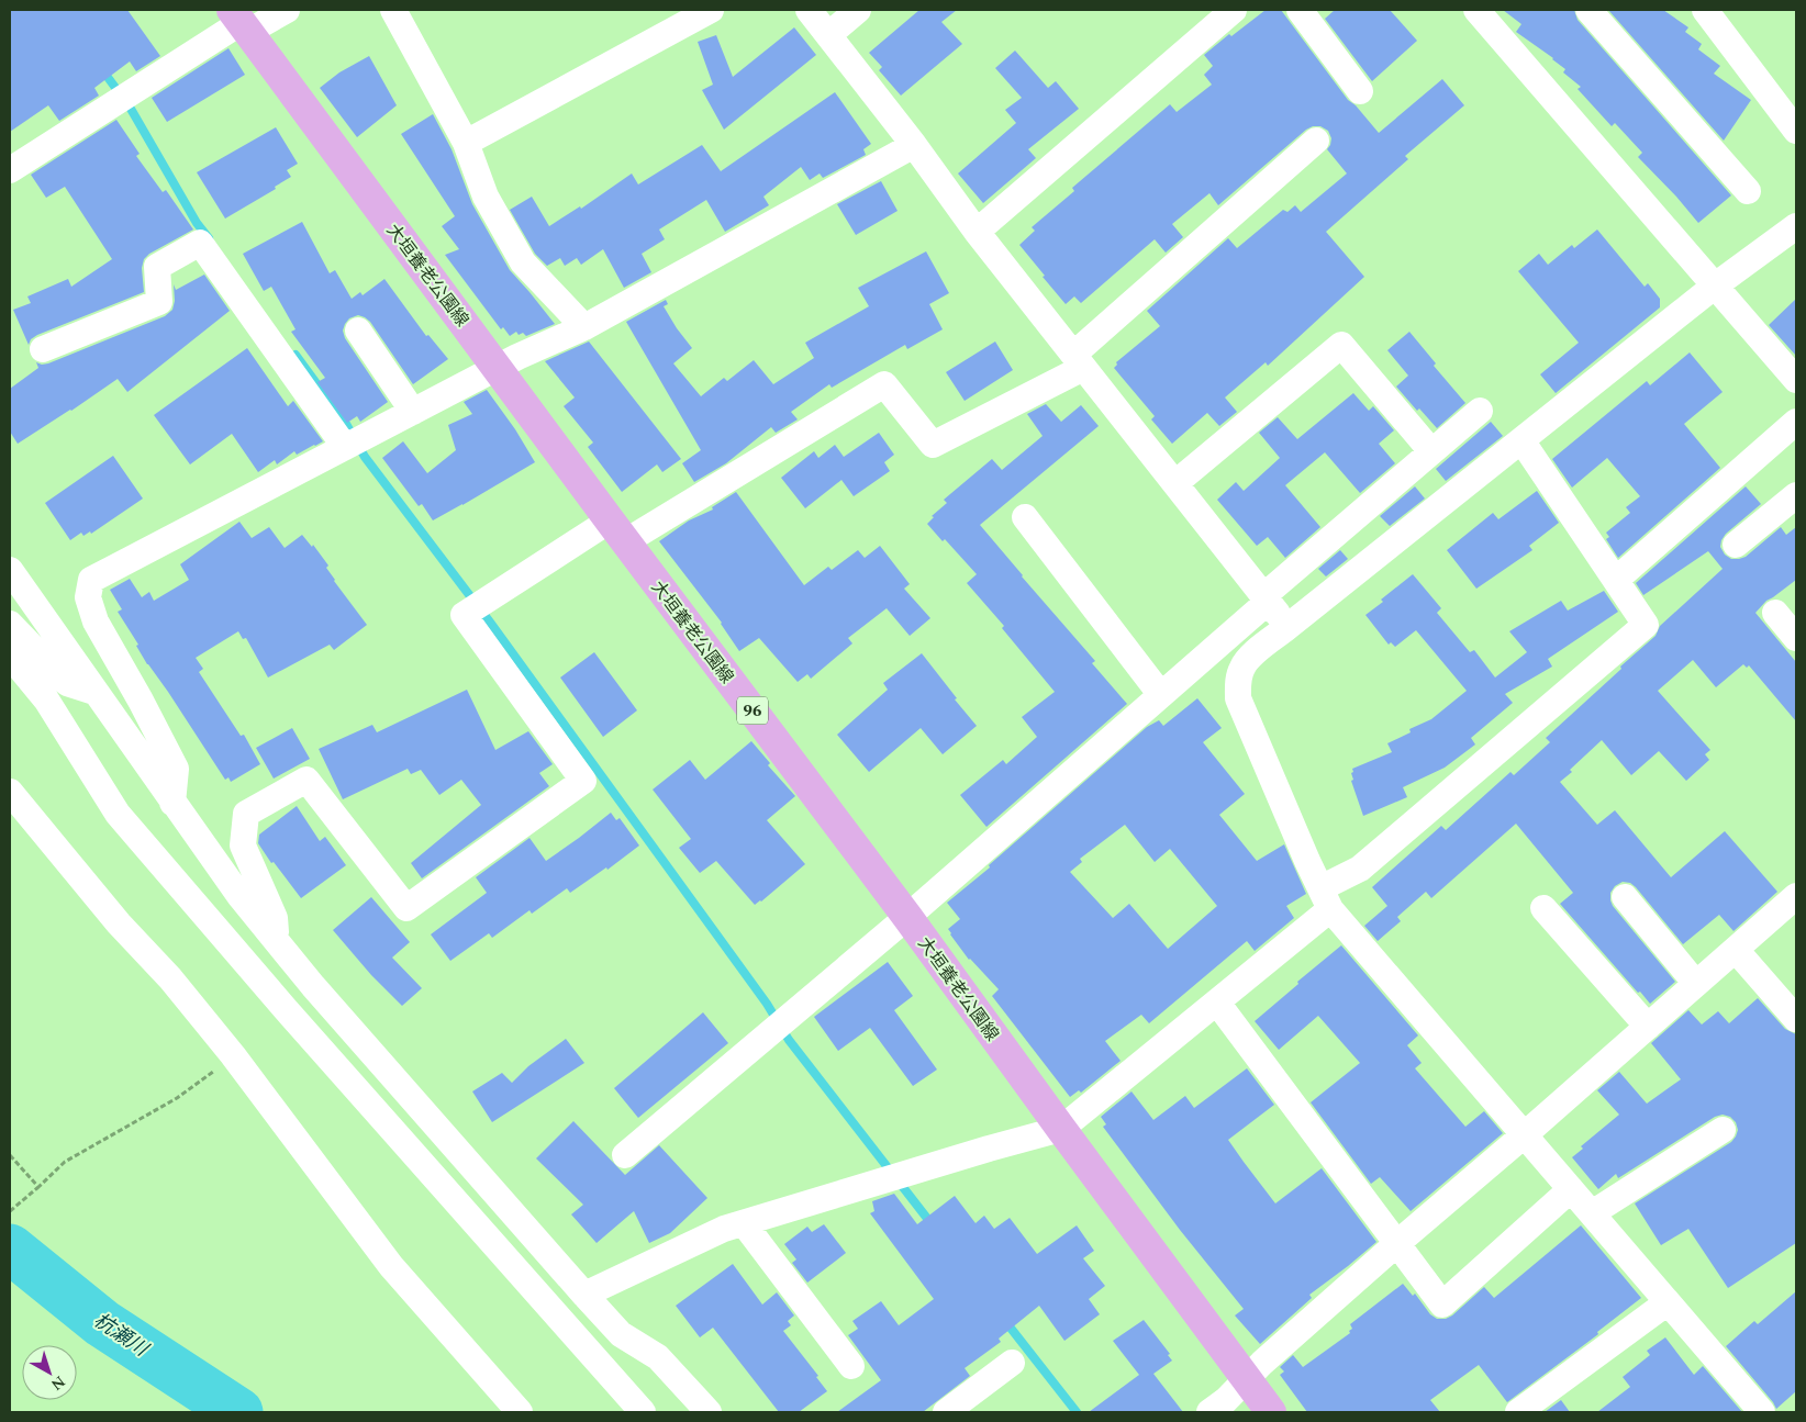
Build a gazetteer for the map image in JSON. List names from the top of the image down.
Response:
{
  "streets": {
    "main road": ["大垣養老公園線", "96"]
  },
  "water": ["杭瀬川"],
  "north": "bottom right"
}
